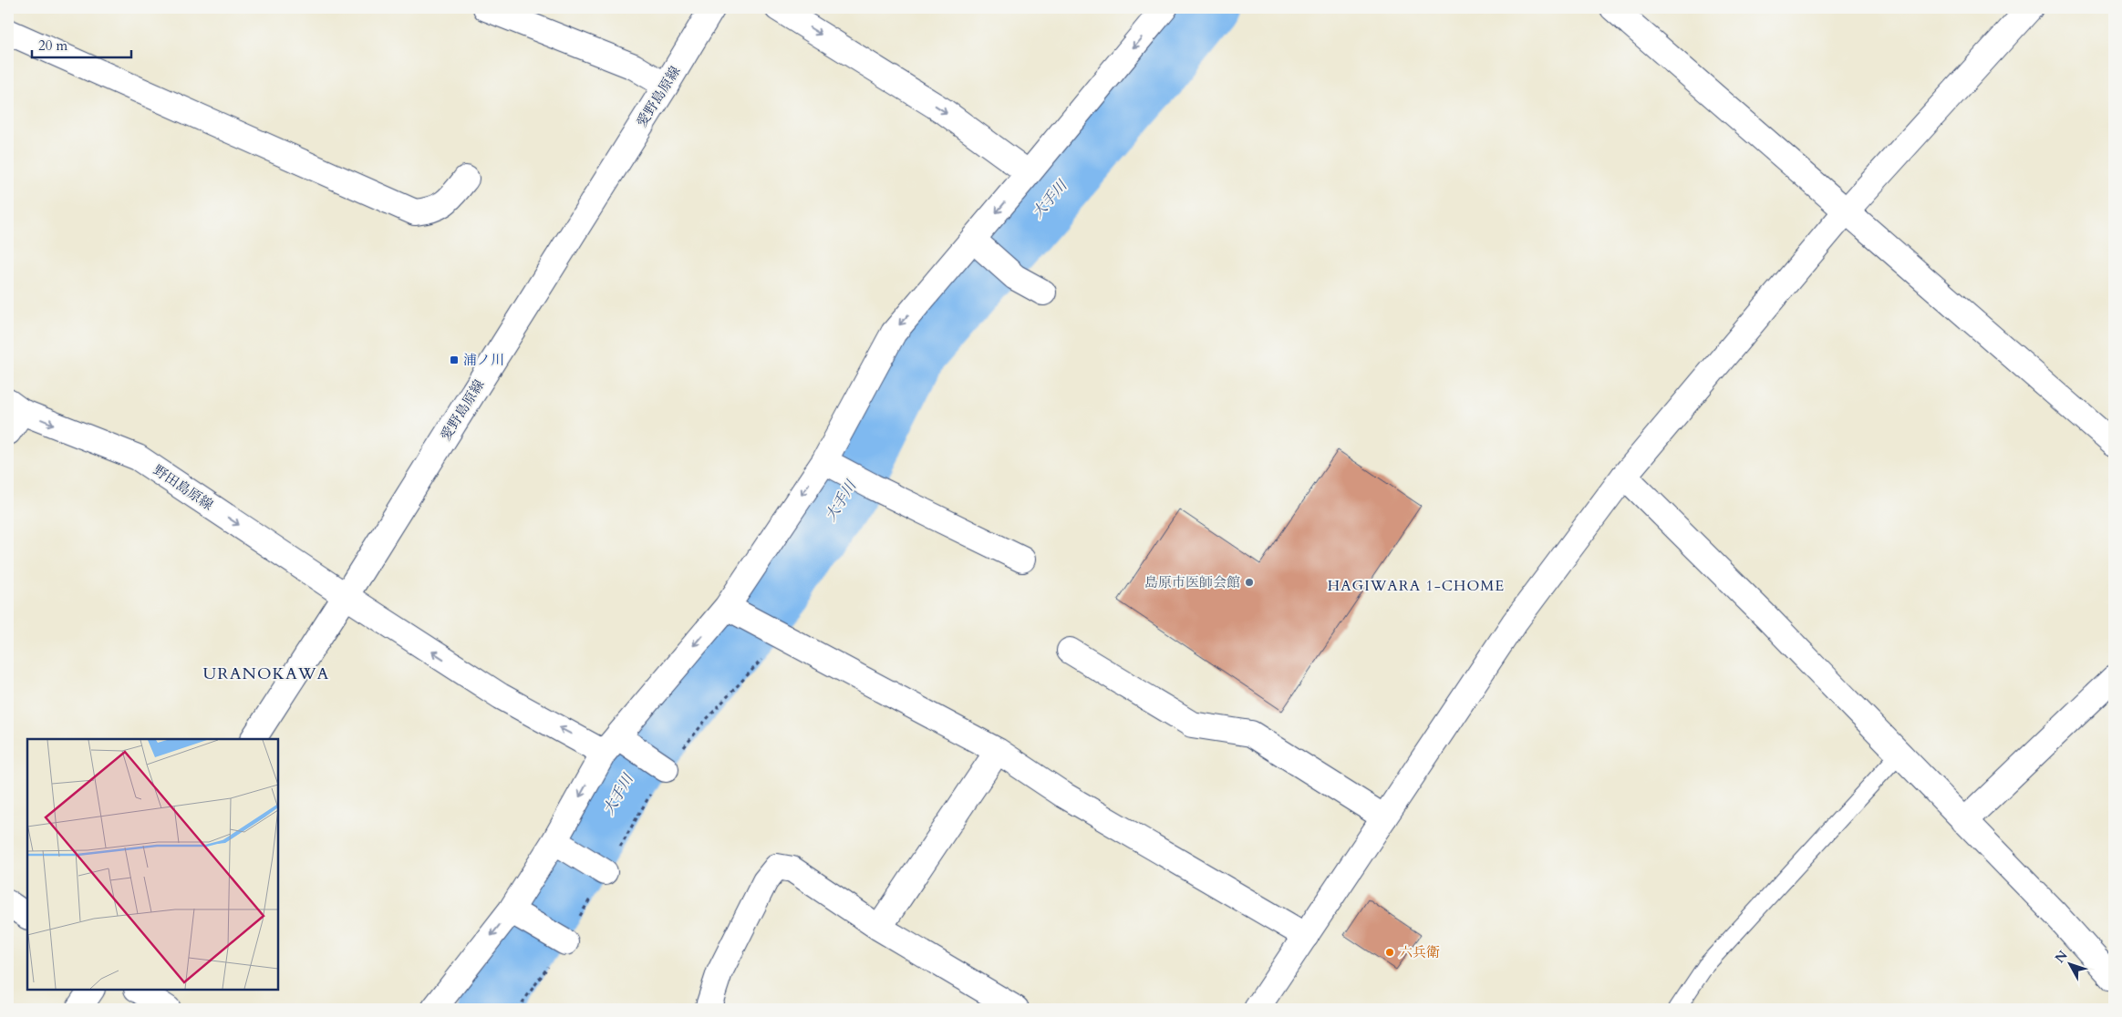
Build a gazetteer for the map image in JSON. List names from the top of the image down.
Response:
{
  "streets": {
    "street": ["愛野島原線", "野田島原線"]
  },
  "crossings": [
    ["愛野島原線", "野田島原線"]
  ],
  "districts": ["HAGIWARA 1-CHOME", "URANOKAWA"],
  "water": ["大手川"],
  "places": {
    "transit": ["浦ノ川"],
    "other": ["島原市医師会館", "六兵衛"]
  },
  "scale_bar": "20 m",
  "north": "top left"
}
